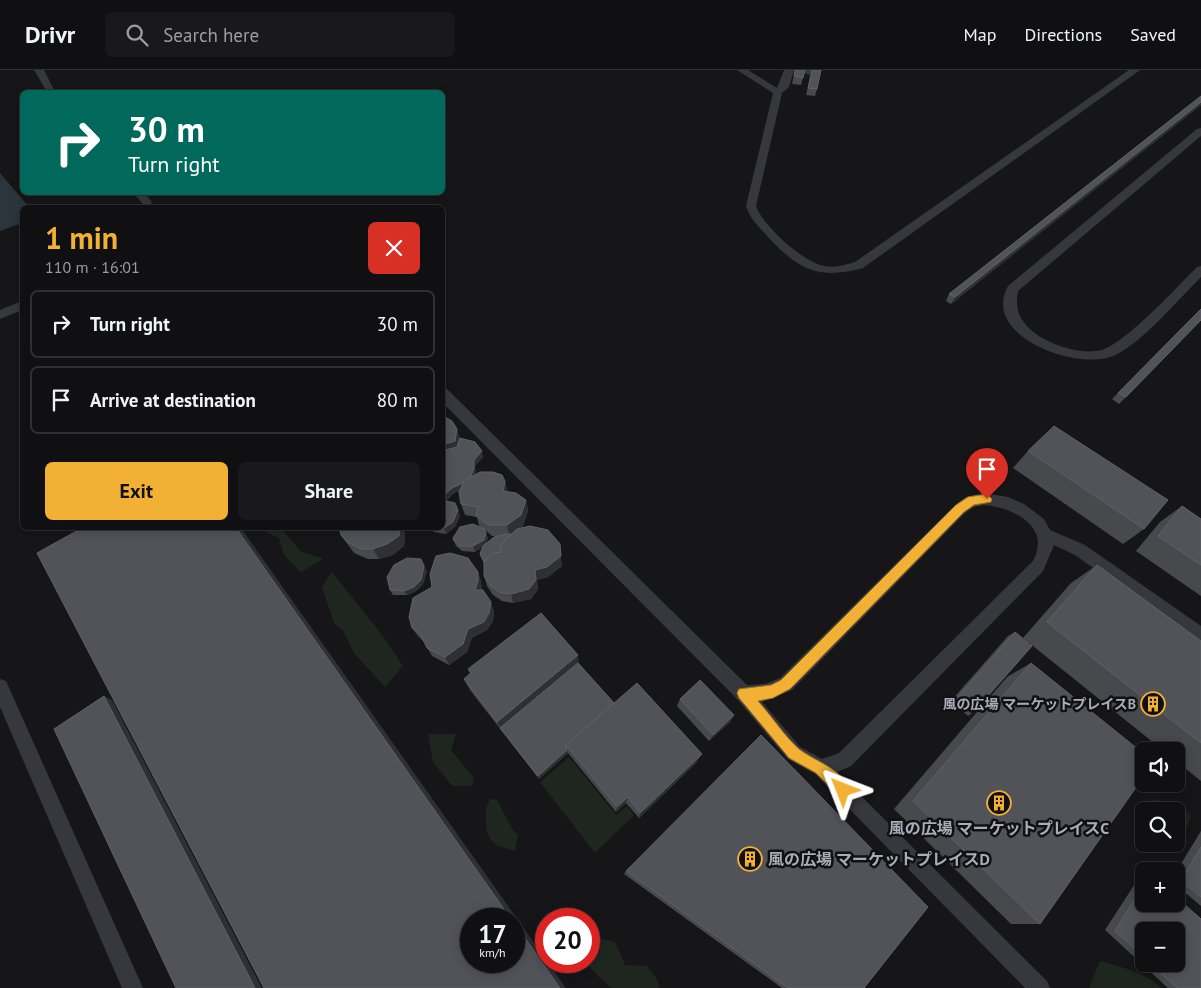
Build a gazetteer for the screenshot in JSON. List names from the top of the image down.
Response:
{
  "places": {
    "building": ["風の広場 マーケットプレイスB", "風の広場 マーケットプレイスC", "風の広場 マーケットプレイスD"]
  },
  "page": {
    "header": "Drivr",
    "search": "Search here",
    "nav": ["Map", "Directions", "Saved"],
    "turn": ["30 m", "Turn right"],
    "heading": ["1 min", "110 m · 16:01"],
    "list": [
      {
        "name": "Turn right",
        "value": "30 m"
      },
      {
        "name": "Arrive at destination",
        "value": "80 m"
      }
    ],
    "buttons": ["Exit", "Share"],
    "map_buttons": ["+", "−"],
    "speed": "17 km/h",
    "limit": "20"
  }
}
